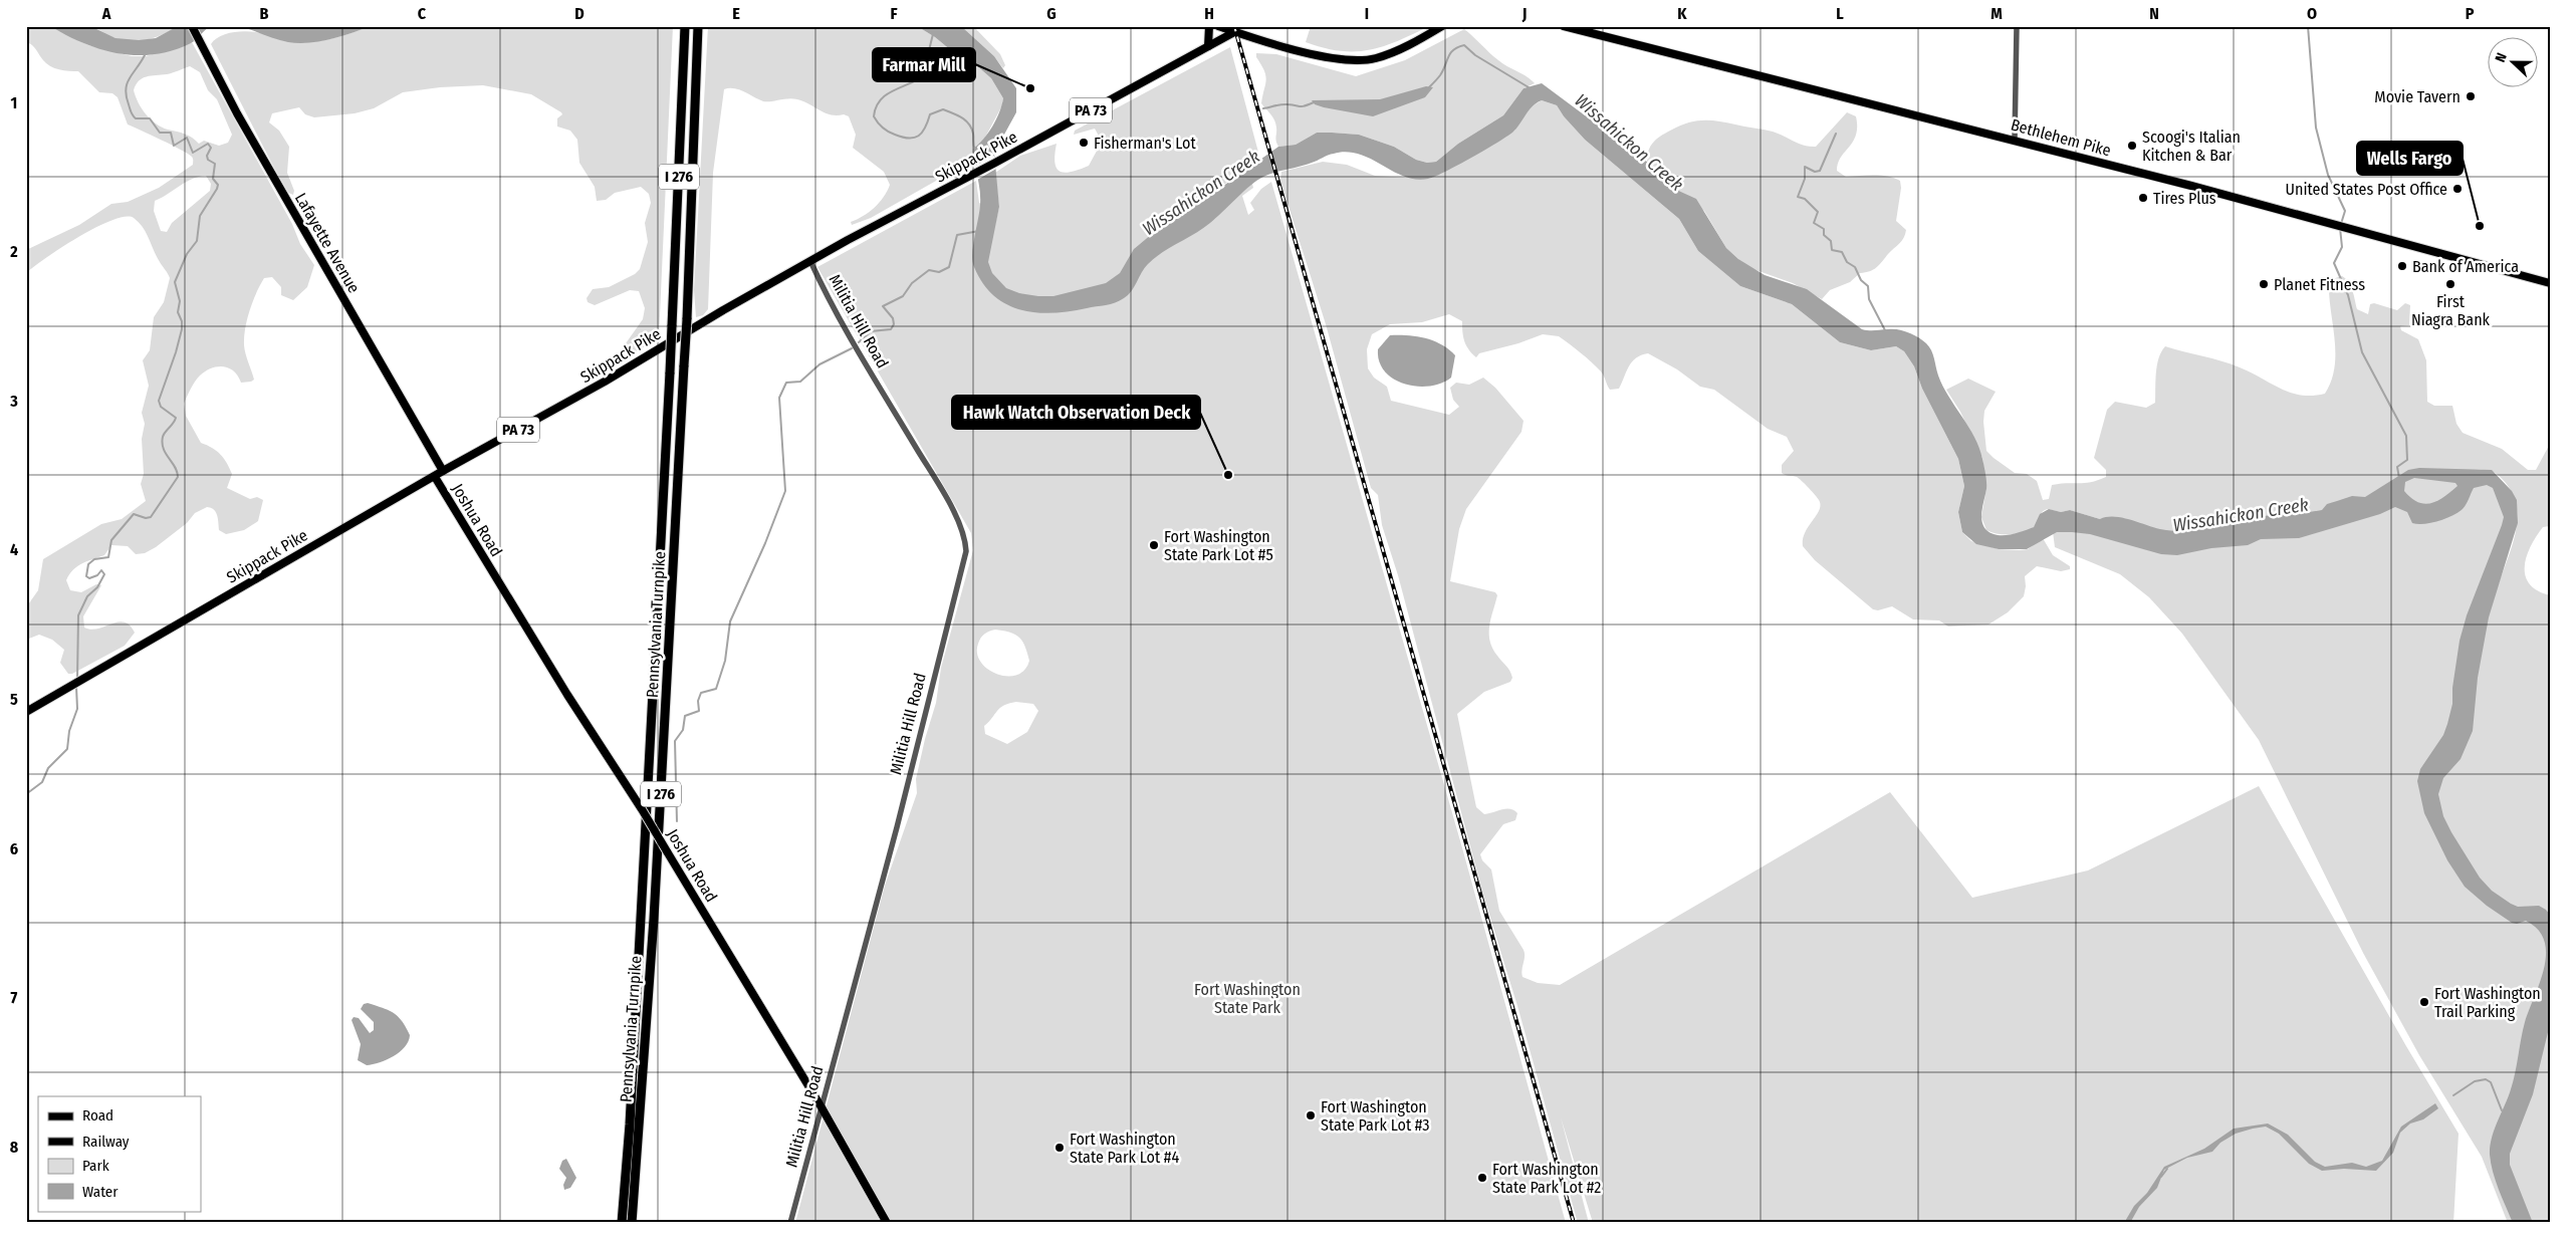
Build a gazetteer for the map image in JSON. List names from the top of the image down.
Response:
{
  "streets": {
    "highway": ["I 276", "Pennsylvania Turnpike"],
    "main road": [
      "PA 73",
      "Bethlehem Pike",
      "Skippack Pike",
      "Lafayette Avenue",
      "Joshua Road"
    ],
    "street": ["Militia Hill Road"]
  },
  "crossings": [
    ["Skippack Pike", "Lafayette Avenue"],
    ["Skippack Pike", "Militia Hill Road"],
    ["Skippack Pike", "Joshua Road"],
    ["Militia Hill Road", "Joshua Road"]
  ],
  "water": ["Wissahickon Creek"],
  "parks": ["Fort Washington State Park"],
  "places": [
    "Farmar Mill",
    "Movie Tavern",
    "Fisherman's Lot",
    "Scoogi's Italian Kitchen & Bar",
    "United States Post Office",
    "Tires Plus",
    "Wells Fargo",
    "Bank of America",
    "Planet Fitness",
    "First Niagra Bank",
    "Hawk Watch Observation Deck",
    "Fort Washington State Park Lot #5",
    "Fort Washington Trail Parking",
    "Fort Washington State Park Lot #3",
    "Fort Washington State Park Lot #4",
    "Fort Washington State Park Lot #2"
  ],
  "legend": [
    "Road",
    "Railway",
    "Park",
    "Water"
  ],
  "north": "left",
  "grid": {
    "columns": [
      "A",
      "B",
      "C",
      "D",
      "E",
      "F",
      "G",
      "H",
      "I",
      "J",
      "K",
      "L",
      "M",
      "N",
      "O",
      "P"
    ],
    "rows": [
      "1",
      "2",
      "3",
      "4",
      "5",
      "6",
      "7",
      "8"
    ]
  }
}
